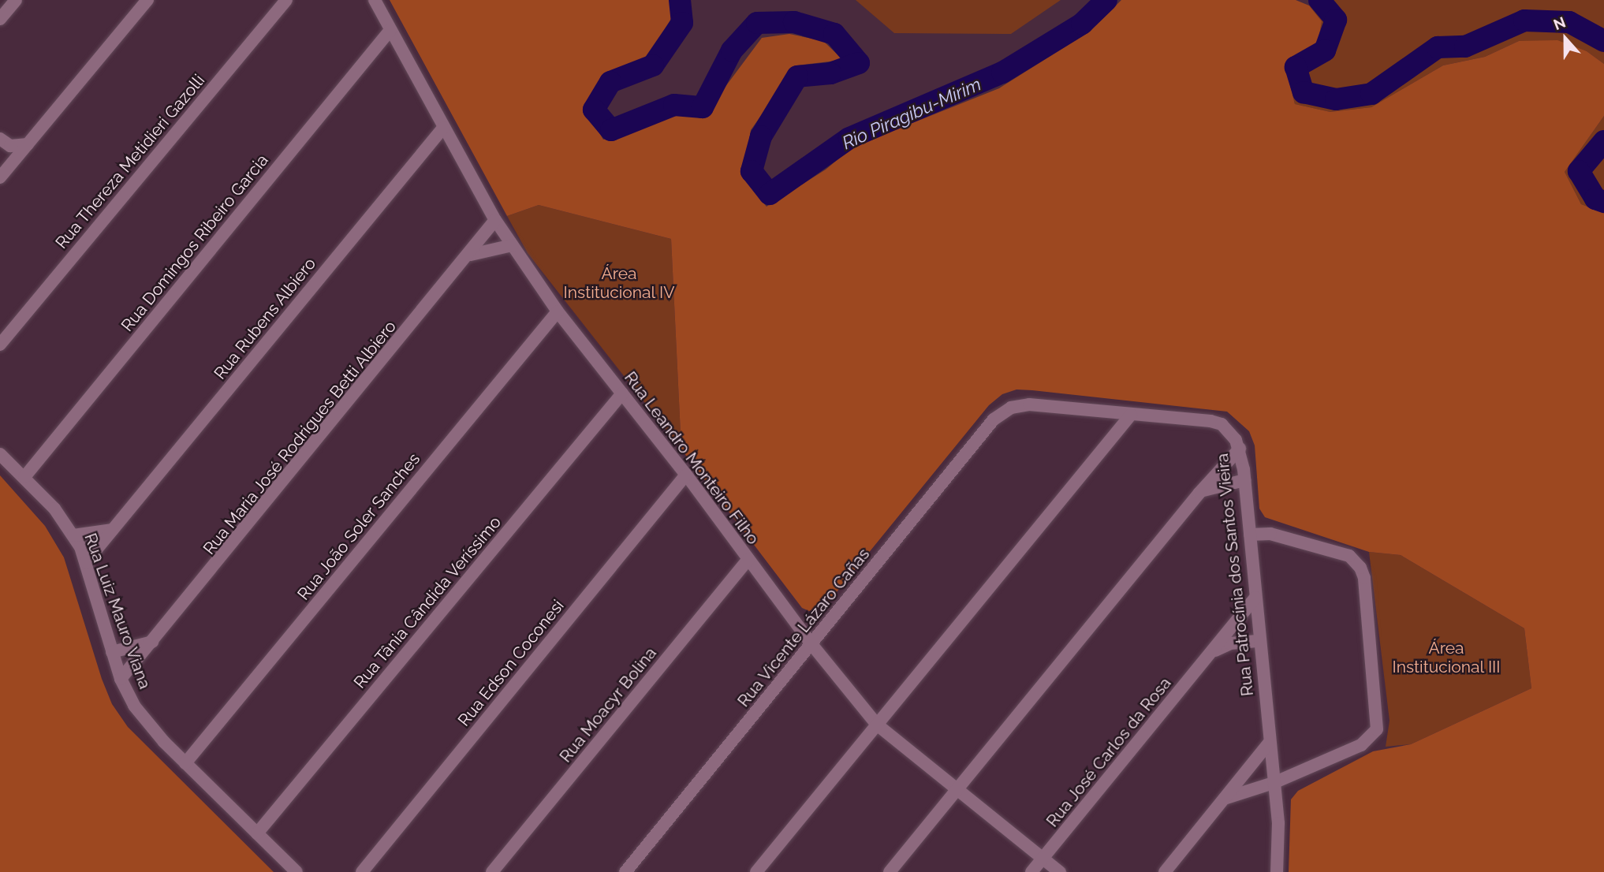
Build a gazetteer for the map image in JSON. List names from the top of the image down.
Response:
{
  "streets": {
    "street": [
      "Rua Thereza Metidieri Gazolli",
      "Rua Domingos Ribeiro Garcia",
      "Rua Rubens Albiero",
      "Rua Maria José Rodrigues Betti Albiero",
      "Rua Leandro Monteiro Filho",
      "Rua João Soler Sanches",
      "Rua Patrocínia dos Santos Vieira",
      "Rua Tânia Cândida Veríssimo",
      "Rua Luiz Mauro Viana",
      "Rua Vicente Lázaro Cañas",
      "Rua Edson Coconesi",
      "Rua Moacyr Bolina",
      "Rua José Carlos da Rosa"
    ]
  },
  "crossings": [
    ["Rua Domingos Ribeiro Garcia", "Rua Leandro Monteiro Filho"],
    ["Rua Domingos Ribeiro Garcia", "Rua Luiz Mauro Viana"],
    ["Rua Rubens Albiero", "Rua Leandro Monteiro Filho"],
    ["Rua Rubens Albiero", "Rua Luiz Mauro Viana"],
    ["Rua Maria José Rodrigues Betti Albiero", "Rua Leandro Monteiro Filho"],
    ["Rua Maria José Rodrigues Betti Albiero", "Rua Luiz Mauro Viana"],
    ["Rua Leandro Monteiro Filho", "Rua João Soler Sanches"],
    ["Rua Leandro Monteiro Filho", "Rua Tânia Cândida Veríssimo"],
    ["Rua Leandro Monteiro Filho", "Rua Vicente Lázaro Cañas"],
    ["Rua Leandro Monteiro Filho", "Rua Edson Coconesi"],
    ["Rua Leandro Monteiro Filho", "Rua Moacyr Bolina"],
    ["Rua Leandro Monteiro Filho", "Rua José Carlos da Rosa"],
    ["Rua João Soler Sanches", "Rua Luiz Mauro Viana"],
    ["Rua Patrocínia dos Santos Vieira", "Rua Vicente Lázaro Cañas"],
    ["Rua Patrocínia dos Santos Vieira", "Rua José Carlos da Rosa"],
    ["Rua Tânia Cândida Veríssimo", "Rua Luiz Mauro Viana"]
  ],
  "water": ["Rio Piragibu-Mirim"],
  "parks": ["Área Institucional IV", "Área Institucional III"],
  "north": "top"
}
